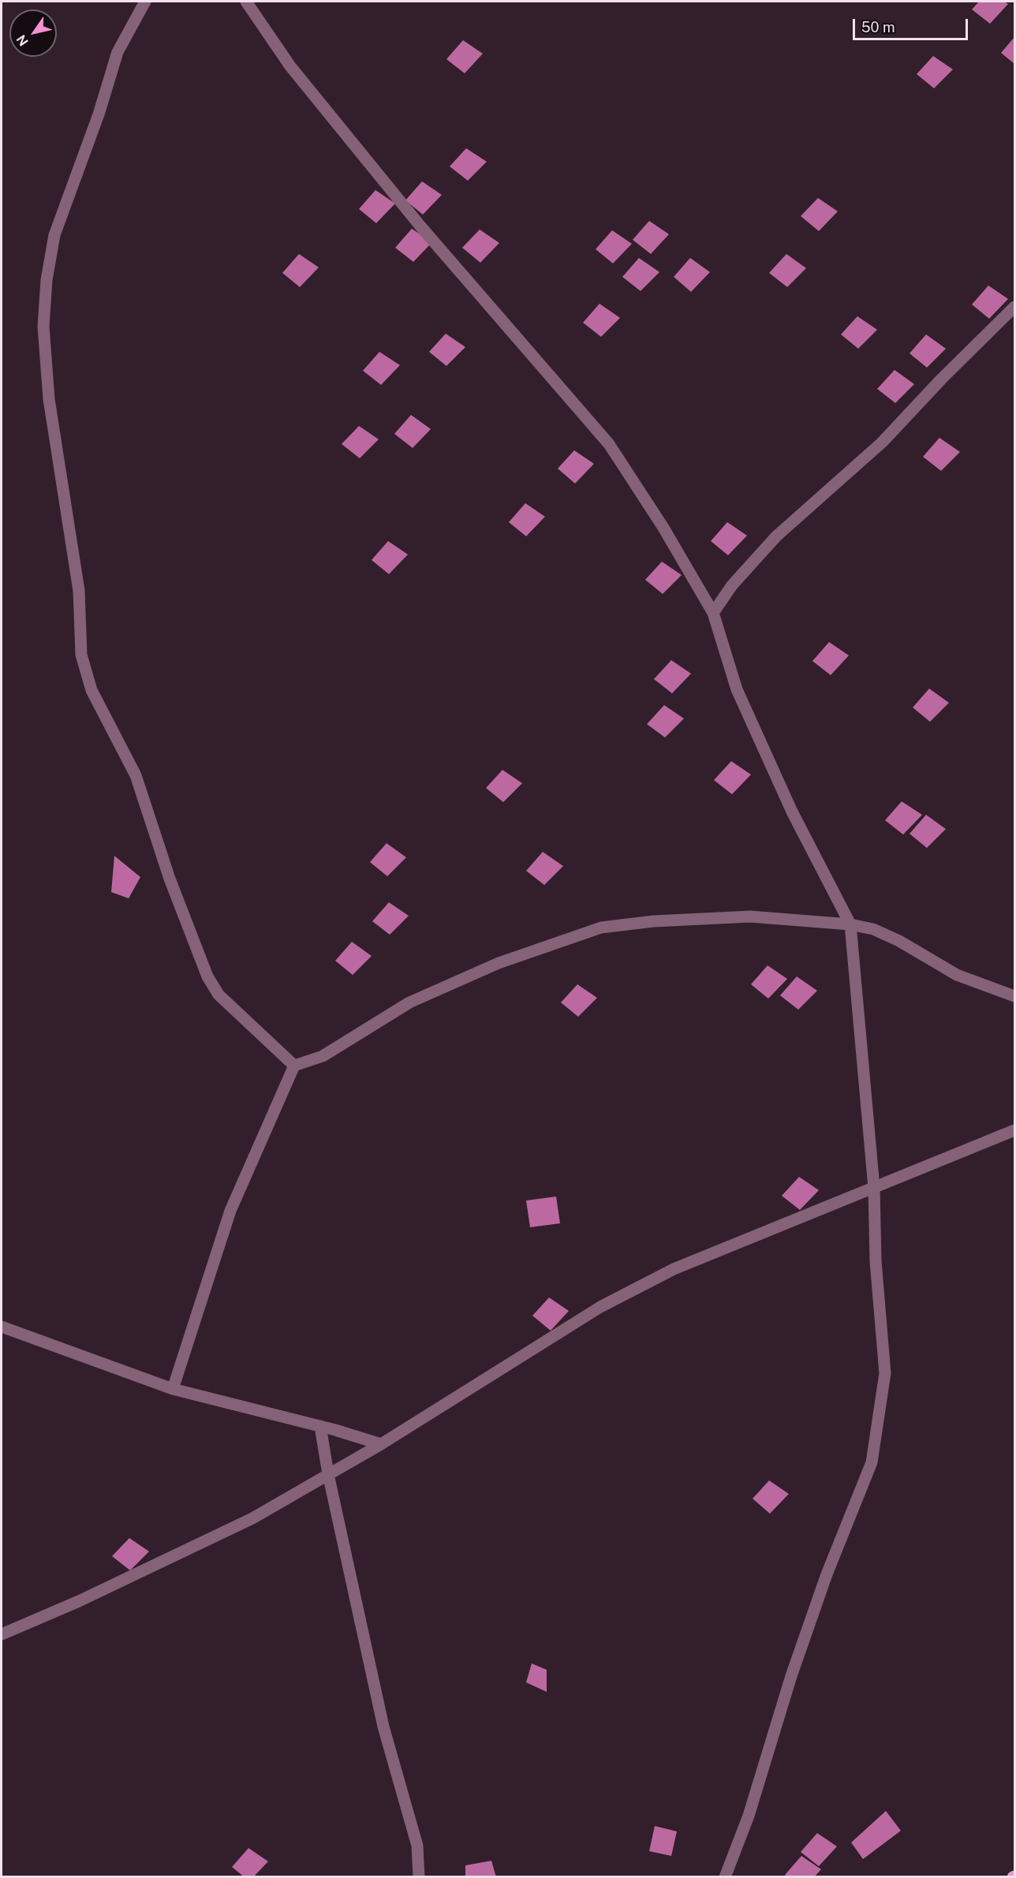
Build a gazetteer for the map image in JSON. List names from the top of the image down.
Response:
{
  "scale_bar": "50 m",
  "north": "bottom left"
}
